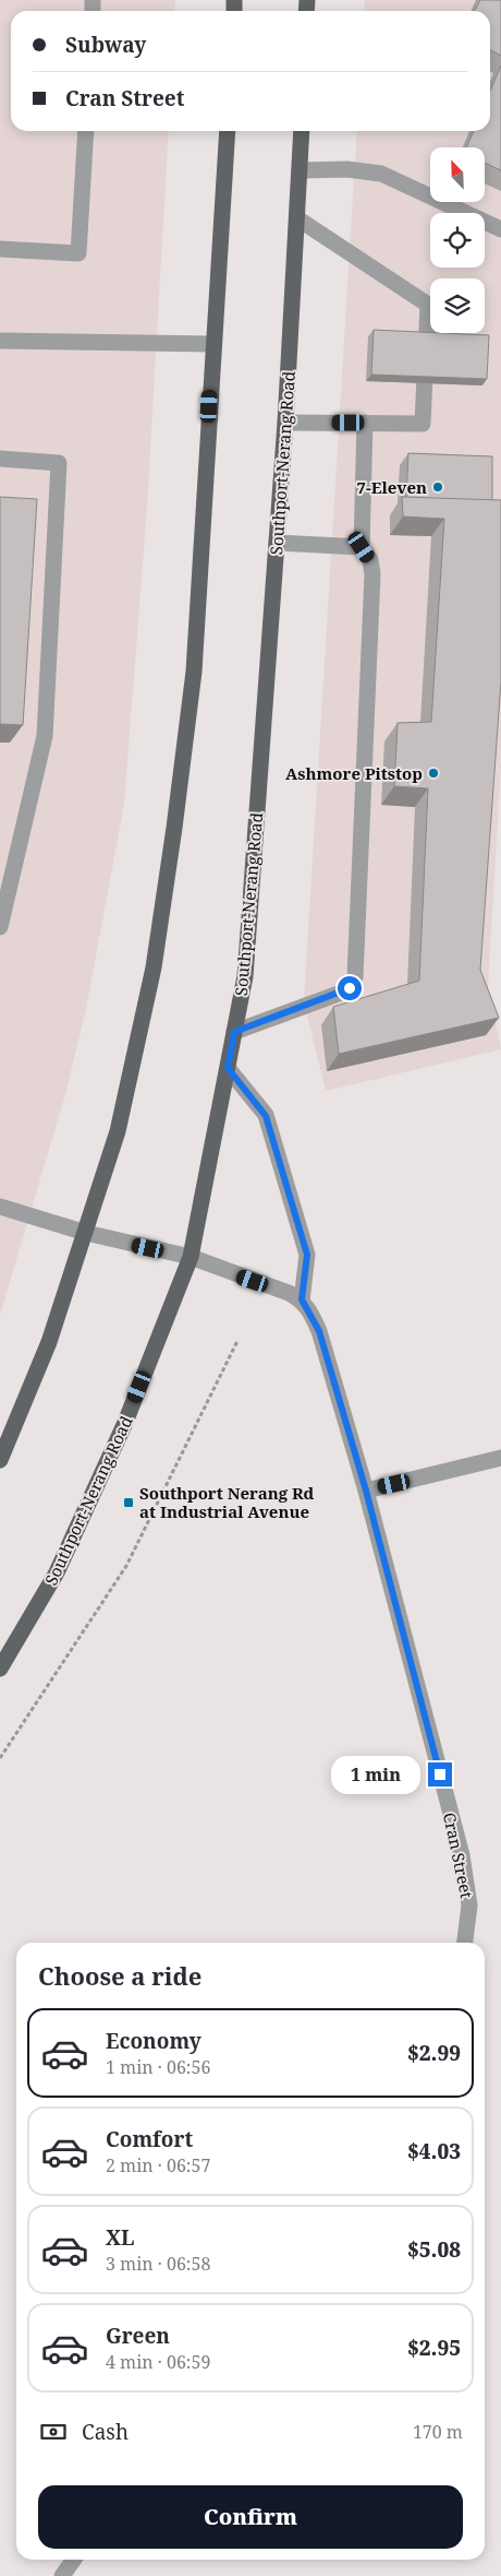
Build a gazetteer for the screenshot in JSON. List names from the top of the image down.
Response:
{
  "streets": {
    "main road": ["Southport-Nerang Road"],
    "street": ["Cran Street"]
  },
  "places": {
    "other": ["7-Eleven", "Ashmore Pitstop"],
    "transit": ["Southport Nerang Rd at Industrial Avenue"]
  },
  "north": "top left",
  "page": {
    "banner": ["Subway", "Cran Street"],
    "bubble": "1 min",
    "heading": "Choose a ride",
    "list": [
      {
        "name": "Economy",
        "note": "1 min · 06:56",
        "value": "$2.99"
      },
      {
        "name": "Comfort",
        "note": "2 min · 06:57",
        "value": "$4.03"
      },
      {
        "name": "XL",
        "note": "3 min · 06:58",
        "value": "$5.08"
      },
      {
        "name": "Green",
        "note": "4 min · 06:59",
        "value": "$2.95"
      }
    ],
    "pay": ["Cash", "170 m"],
    "buttons": "Confirm"
  }
}
